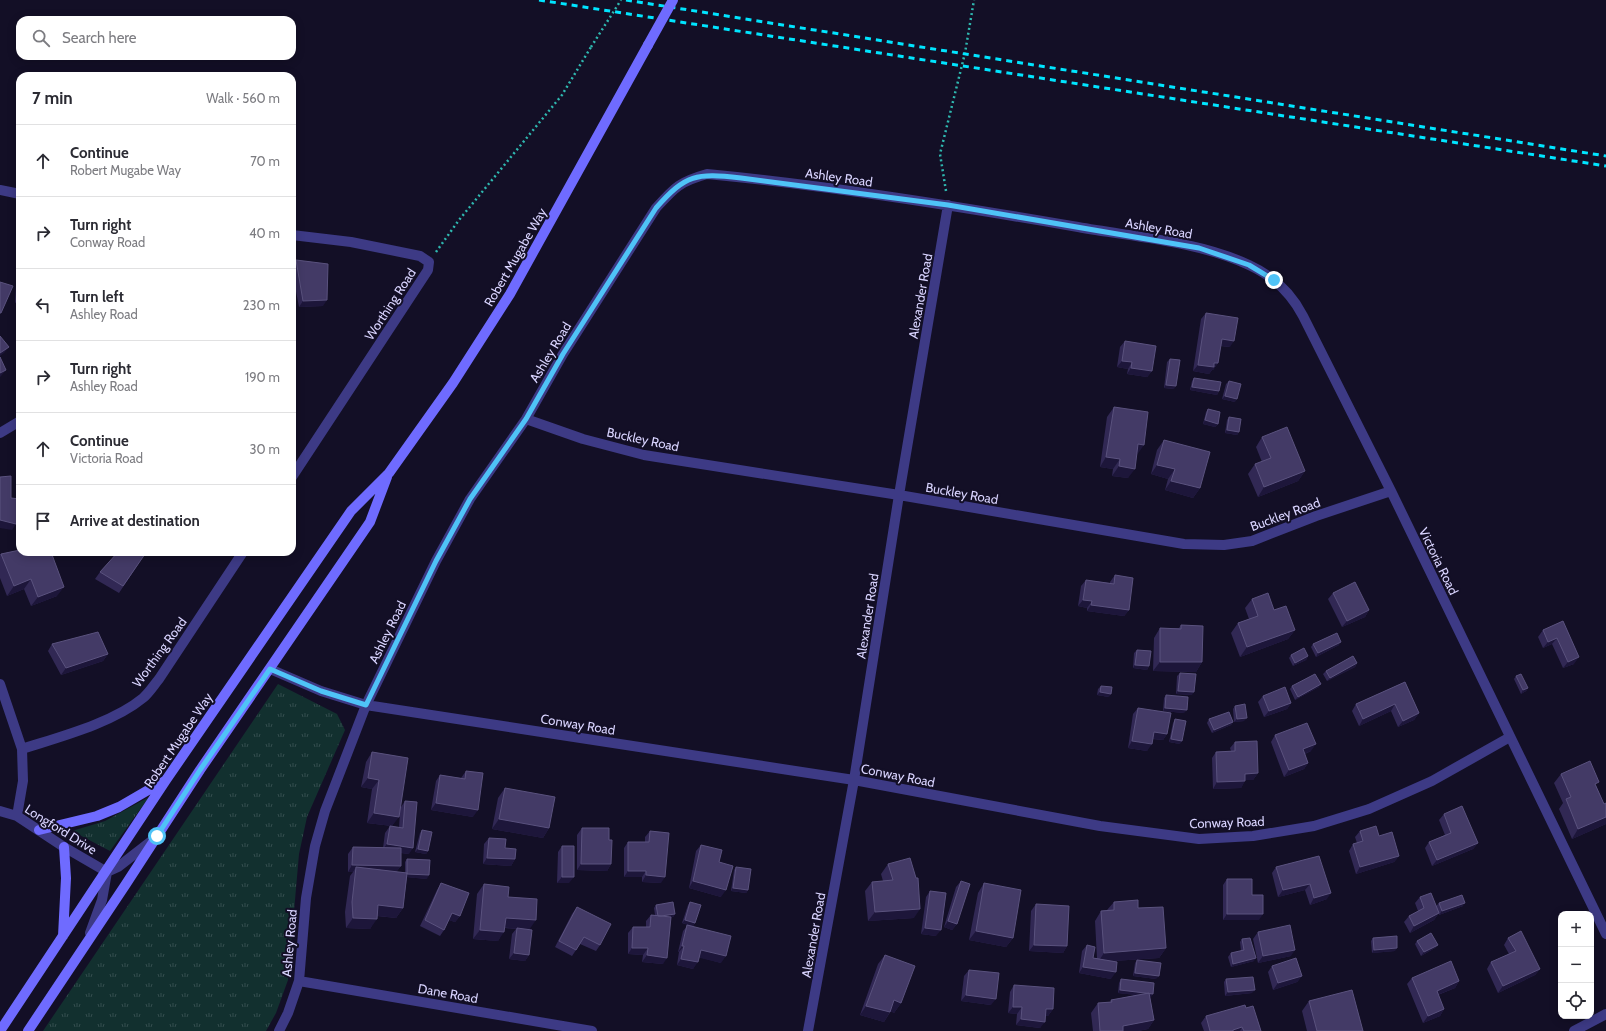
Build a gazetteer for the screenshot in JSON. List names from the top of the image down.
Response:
{
  "streets": {
    "main road": ["Robert Mugabe Way"],
    "street": [
      "Ashley Road",
      "Alexander Road",
      "Worthing Road",
      "Buckley Road",
      "Victoria Road",
      "Conway Road",
      "Longford Drive",
      "Dane Road"
    ]
  },
  "crossings": [
    ["Ashley Road", "Alexander Road"],
    ["Ashley Road", "Buckley Road"],
    ["Ashley Road", "Victoria Road"],
    ["Ashley Road", "Conway Road"],
    ["Ashley Road", "Dane Road"],
    ["Robert Mugabe Way", "Conway Road"],
    ["Robert Mugabe Way", "Longford Drive"],
    ["Alexander Road", "Buckley Road"],
    ["Alexander Road", "Conway Road"],
    ["Buckley Road", "Victoria Road"],
    ["Victoria Road", "Conway Road"]
  ],
  "page": {
    "search": "Search here",
    "heading": ["7 min", "Walk · 560 m"],
    "list": [
      ["Continue", "Robert Mugabe Way", "70 m"],
      ["Turn right", "Conway Road", "40 m"],
      ["Turn left", "Ashley Road", "230 m"],
      ["Turn right", "Ashley Road", "190 m"],
      ["Continue", "Victoria Road", "30 m"],
      "Arrive at destination"
    ],
    "map_buttons": ["+", "−"]
  }
}
